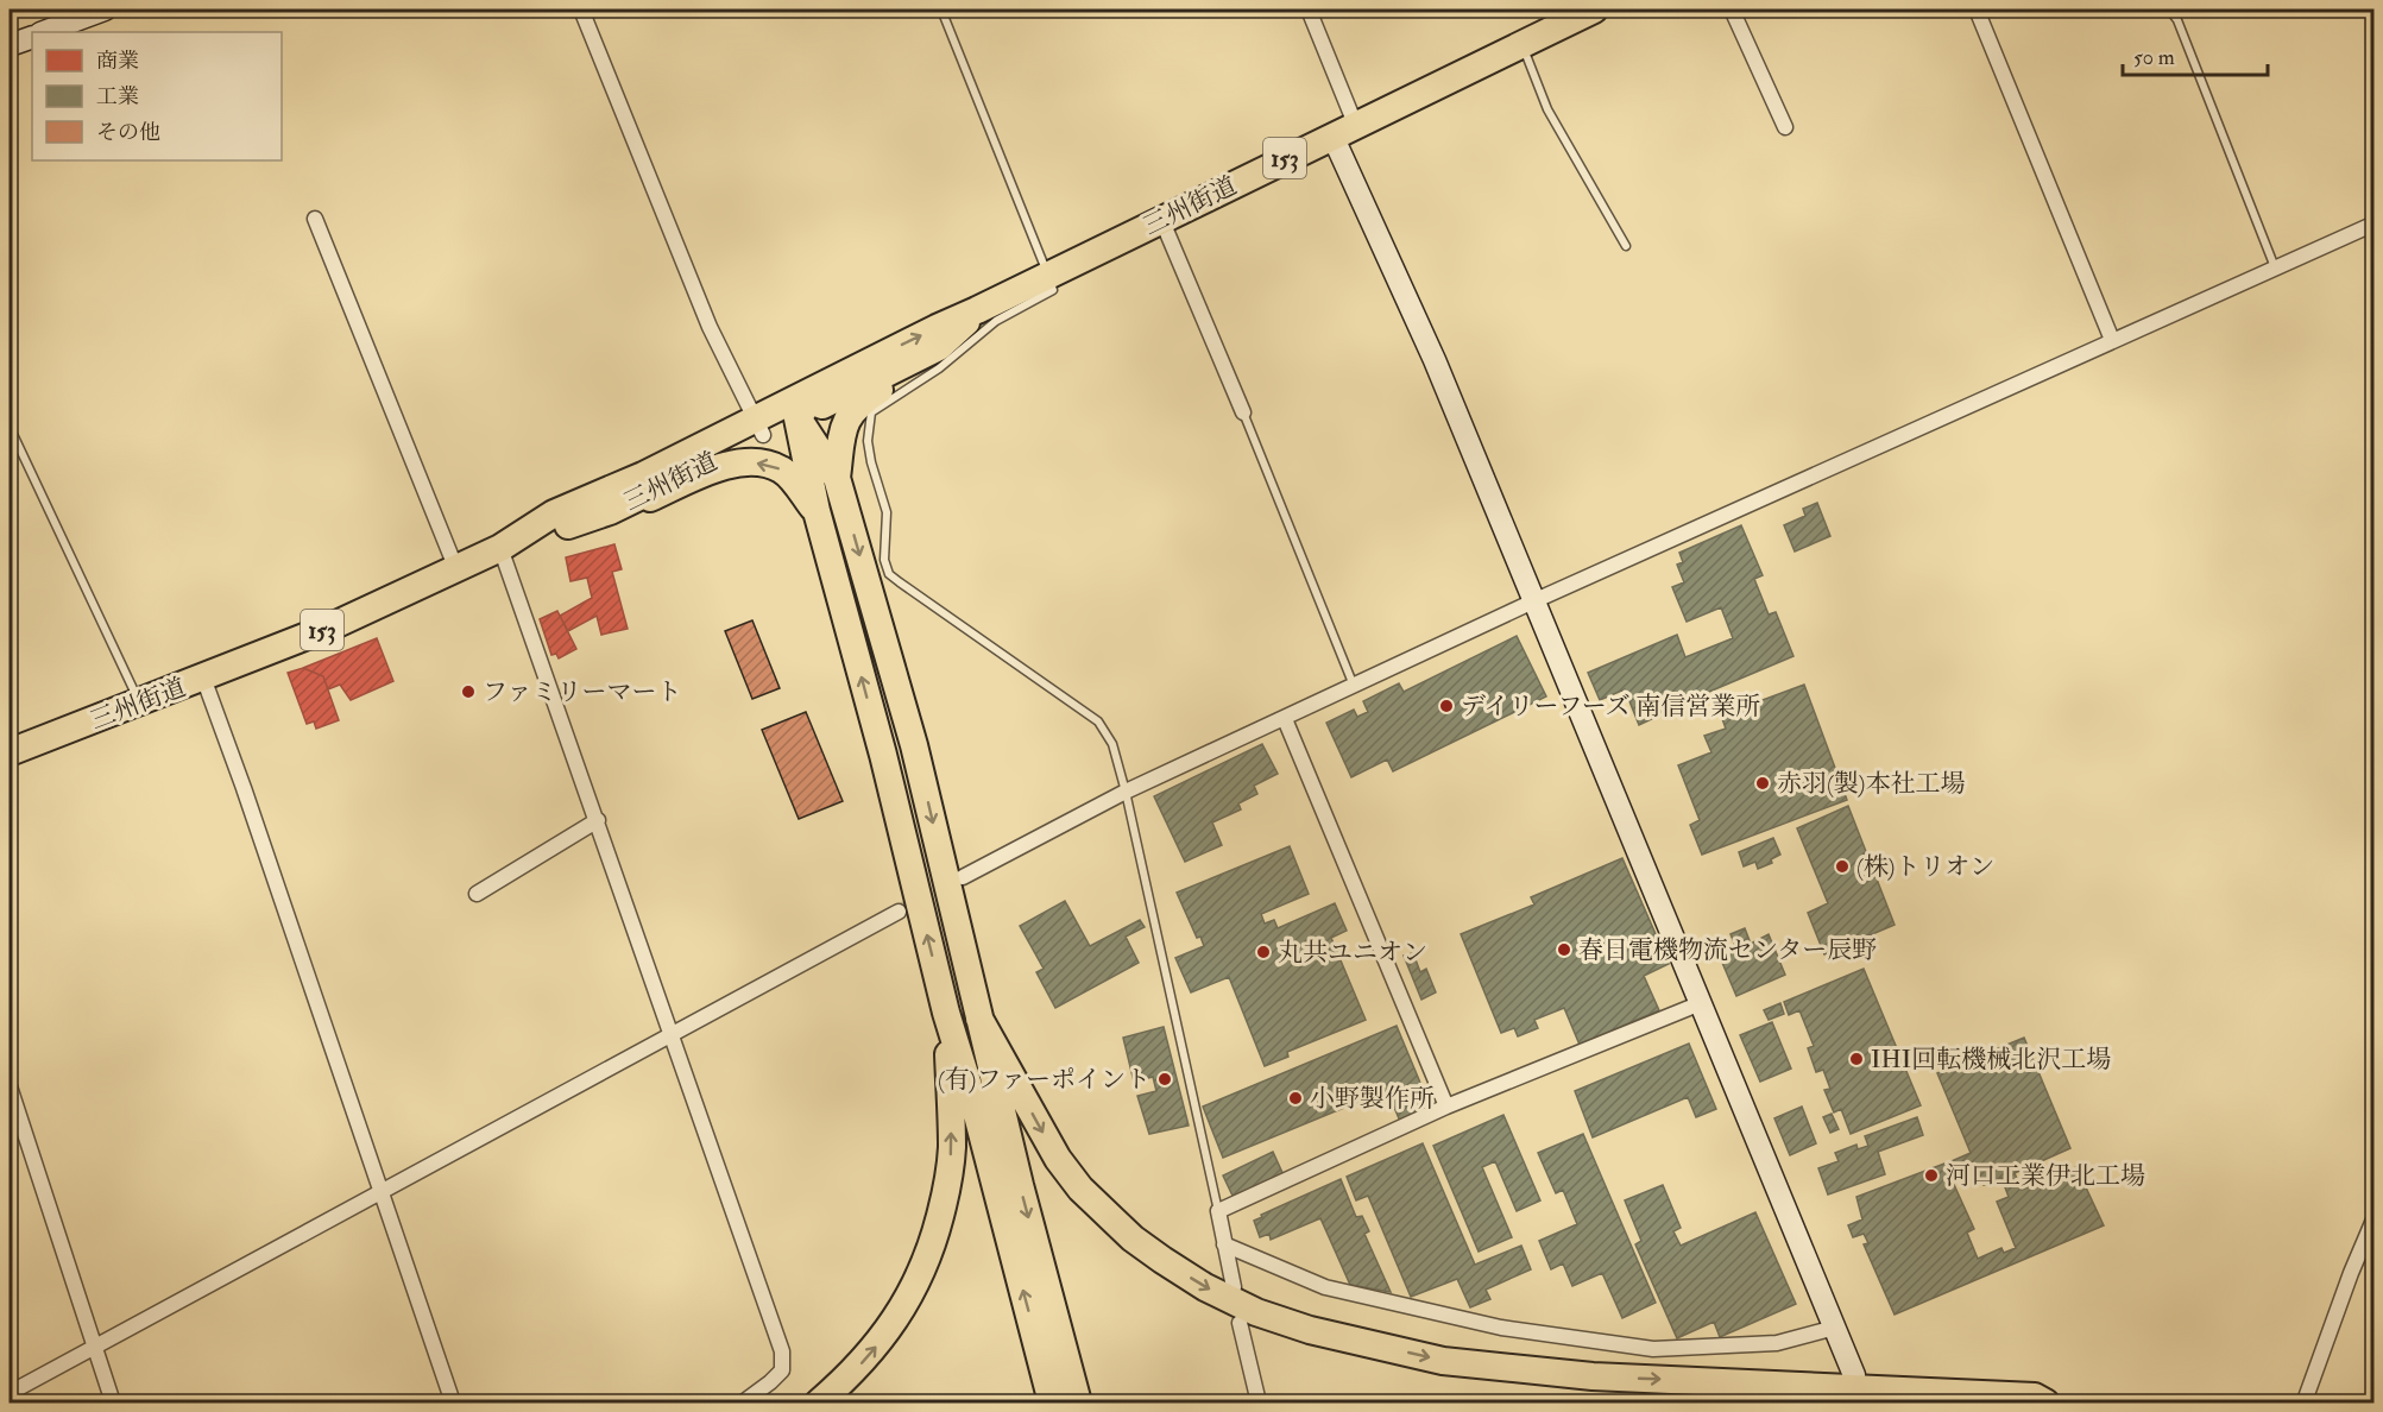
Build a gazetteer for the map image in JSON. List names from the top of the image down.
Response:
{
  "streets": {
    "highway": ["153", "三州街道"]
  },
  "places": [
    "ファミリーマート",
    "デイリーフーズ 南信営業所",
    "赤羽(製)本社工場",
    "(株)トリオン",
    "春日電機物流センター辰野",
    "丸共ユニオン",
    "IHI回転機械北沢工場",
    "(有)ファーポイント",
    "小野製作所",
    "河口工業伊北工場"
  ],
  "legend": ["商業", "工業", "その他"],
  "scale_bar": "50 m"
}
